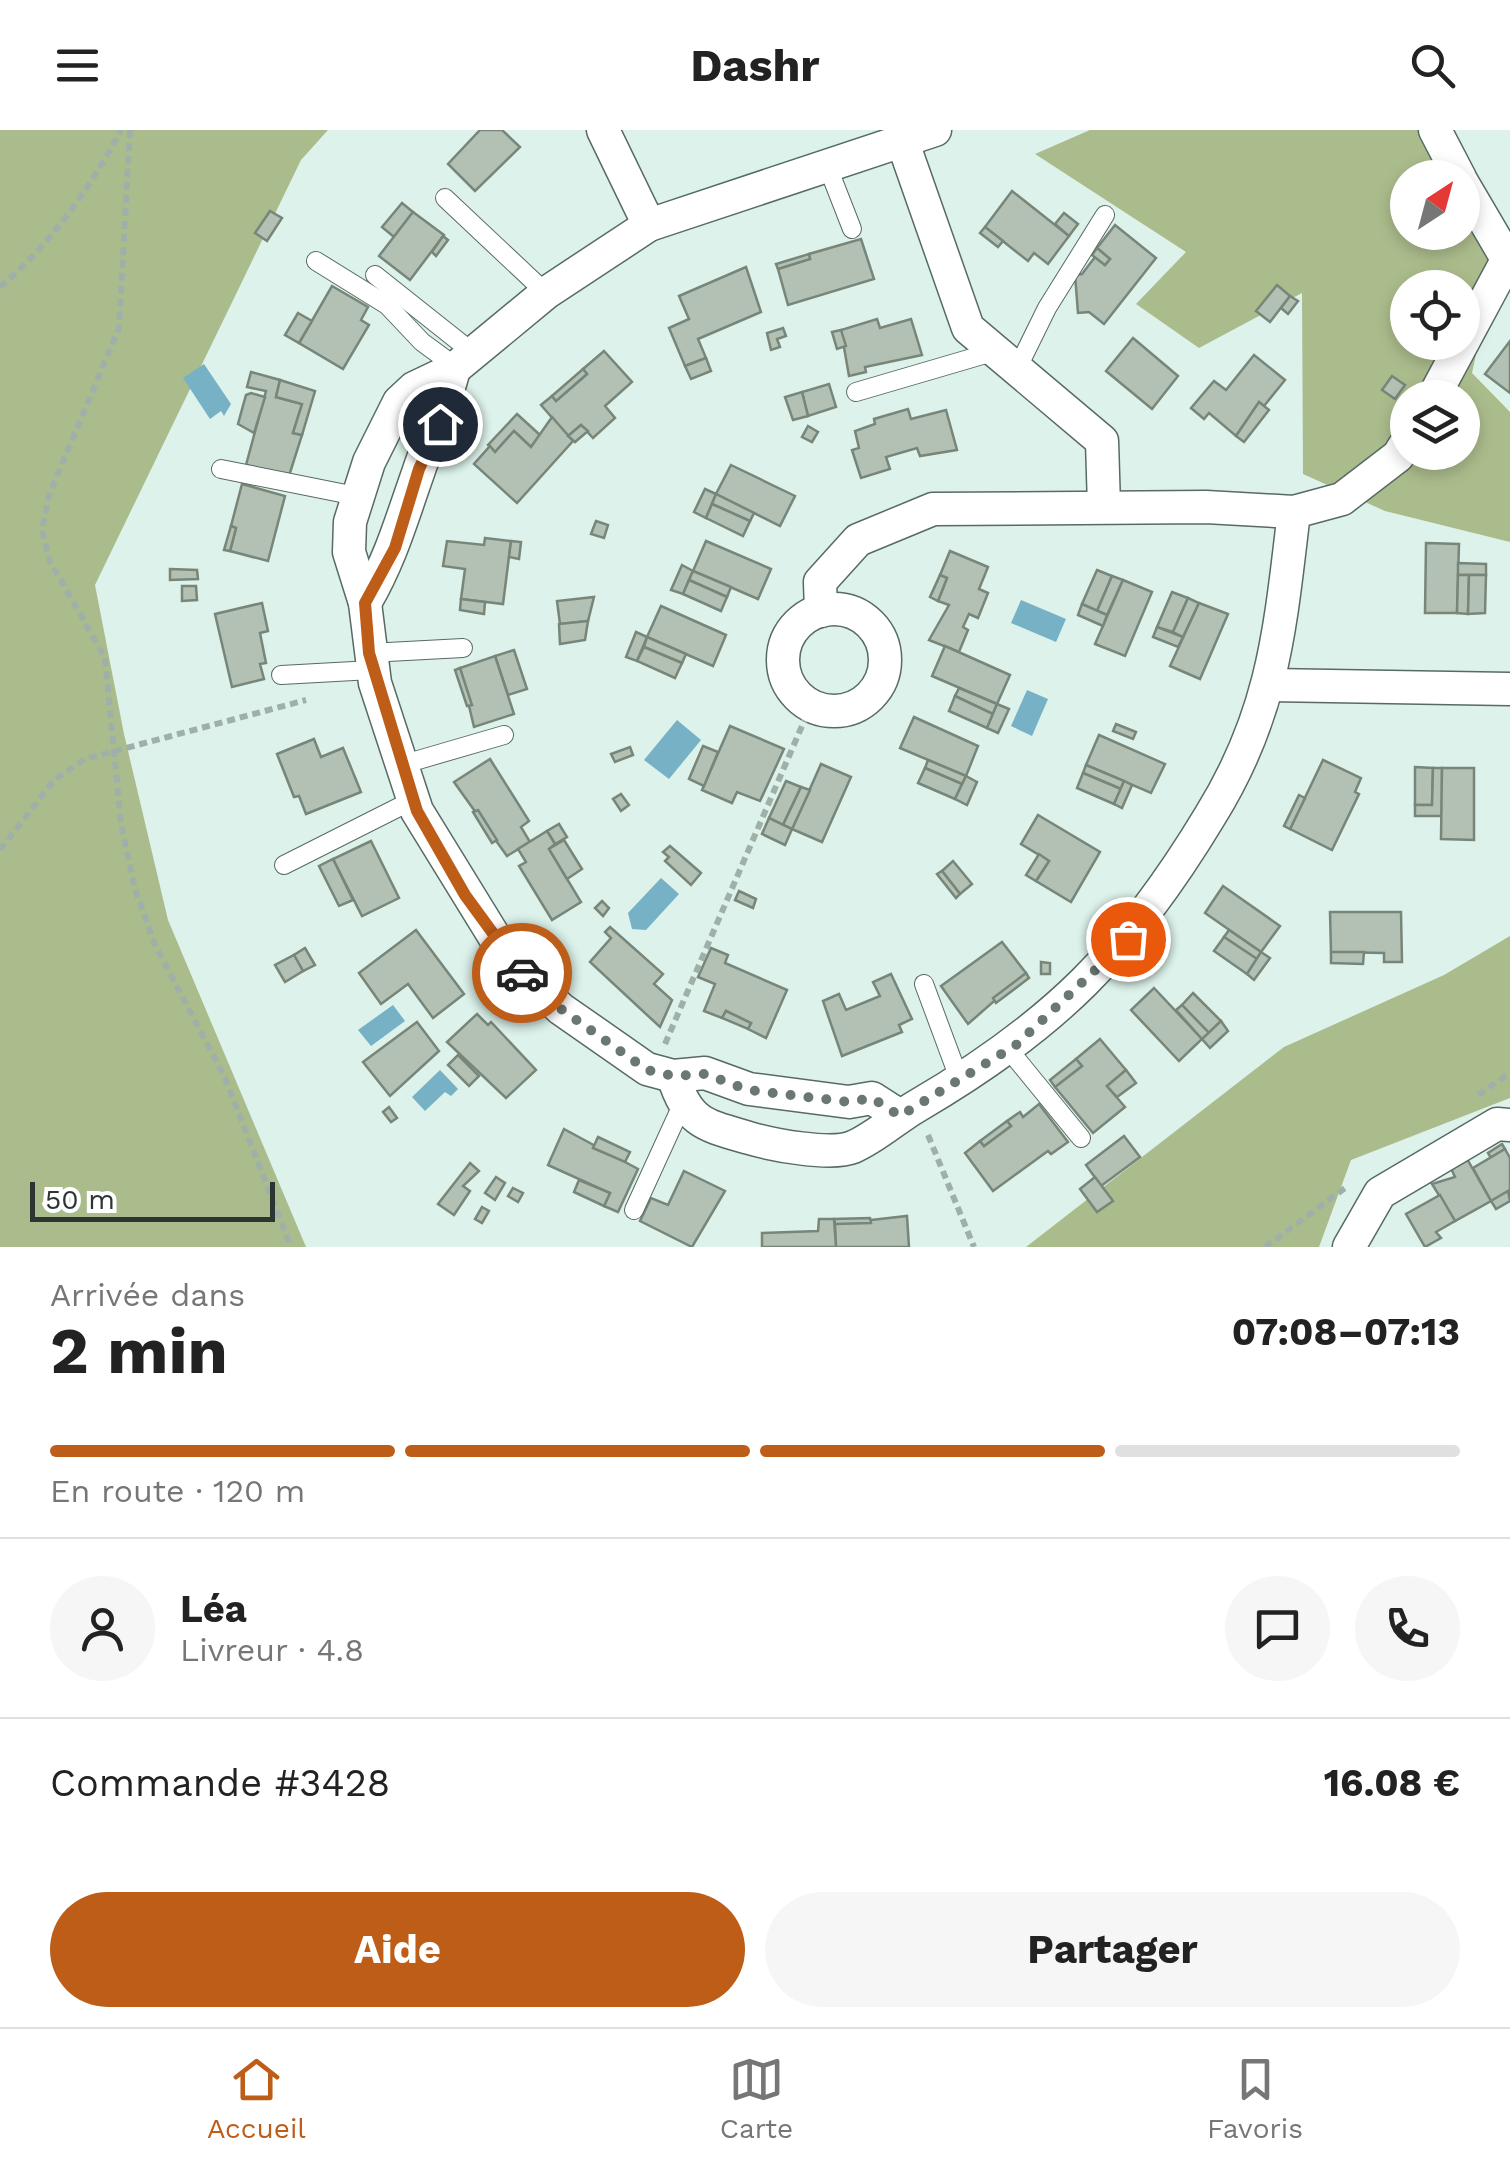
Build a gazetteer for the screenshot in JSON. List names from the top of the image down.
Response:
{
  "scale_bar": "50 m",
  "north": "top right",
  "page": {
    "header": "Dashr",
    "scale": "50 m",
    "heading": ["2 min", "Arrivée dans", "07:08–07:13"],
    "panel": [
      "Léa",
      "Livreur · 4.8",
      "Commande #3428",
      "16.08 €"
    ],
    "bar": "En route · 120 m",
    "buttons": ["Aide", "Partager"],
    "tabs": ["Accueil", "Carte", "Favoris"]
  }
}
